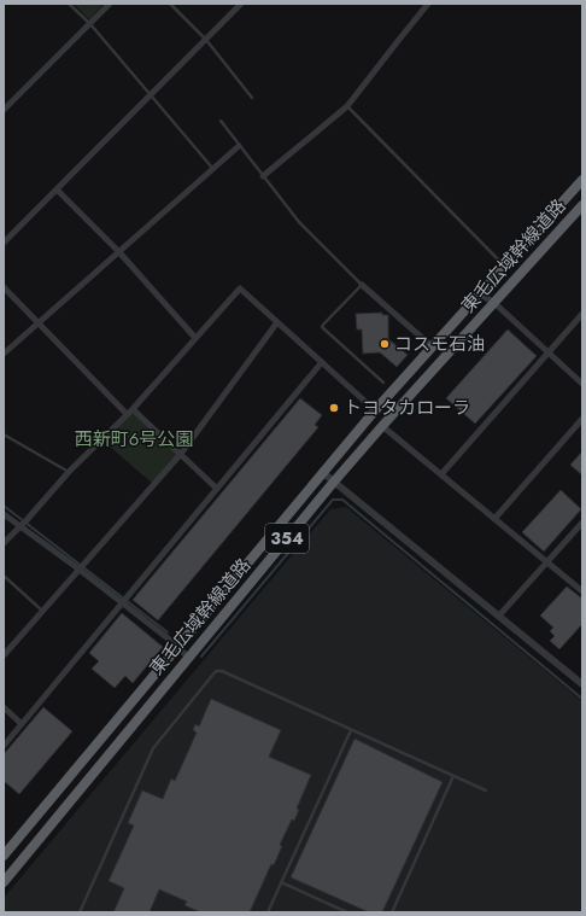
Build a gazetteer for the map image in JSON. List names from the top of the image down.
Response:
{
  "streets": {
    "highway": ["東毛広域幹線道路", "354"]
  },
  "parks": ["西新町6号公園"],
  "places": ["コスモ石油", "トヨタカローラ"]
}
